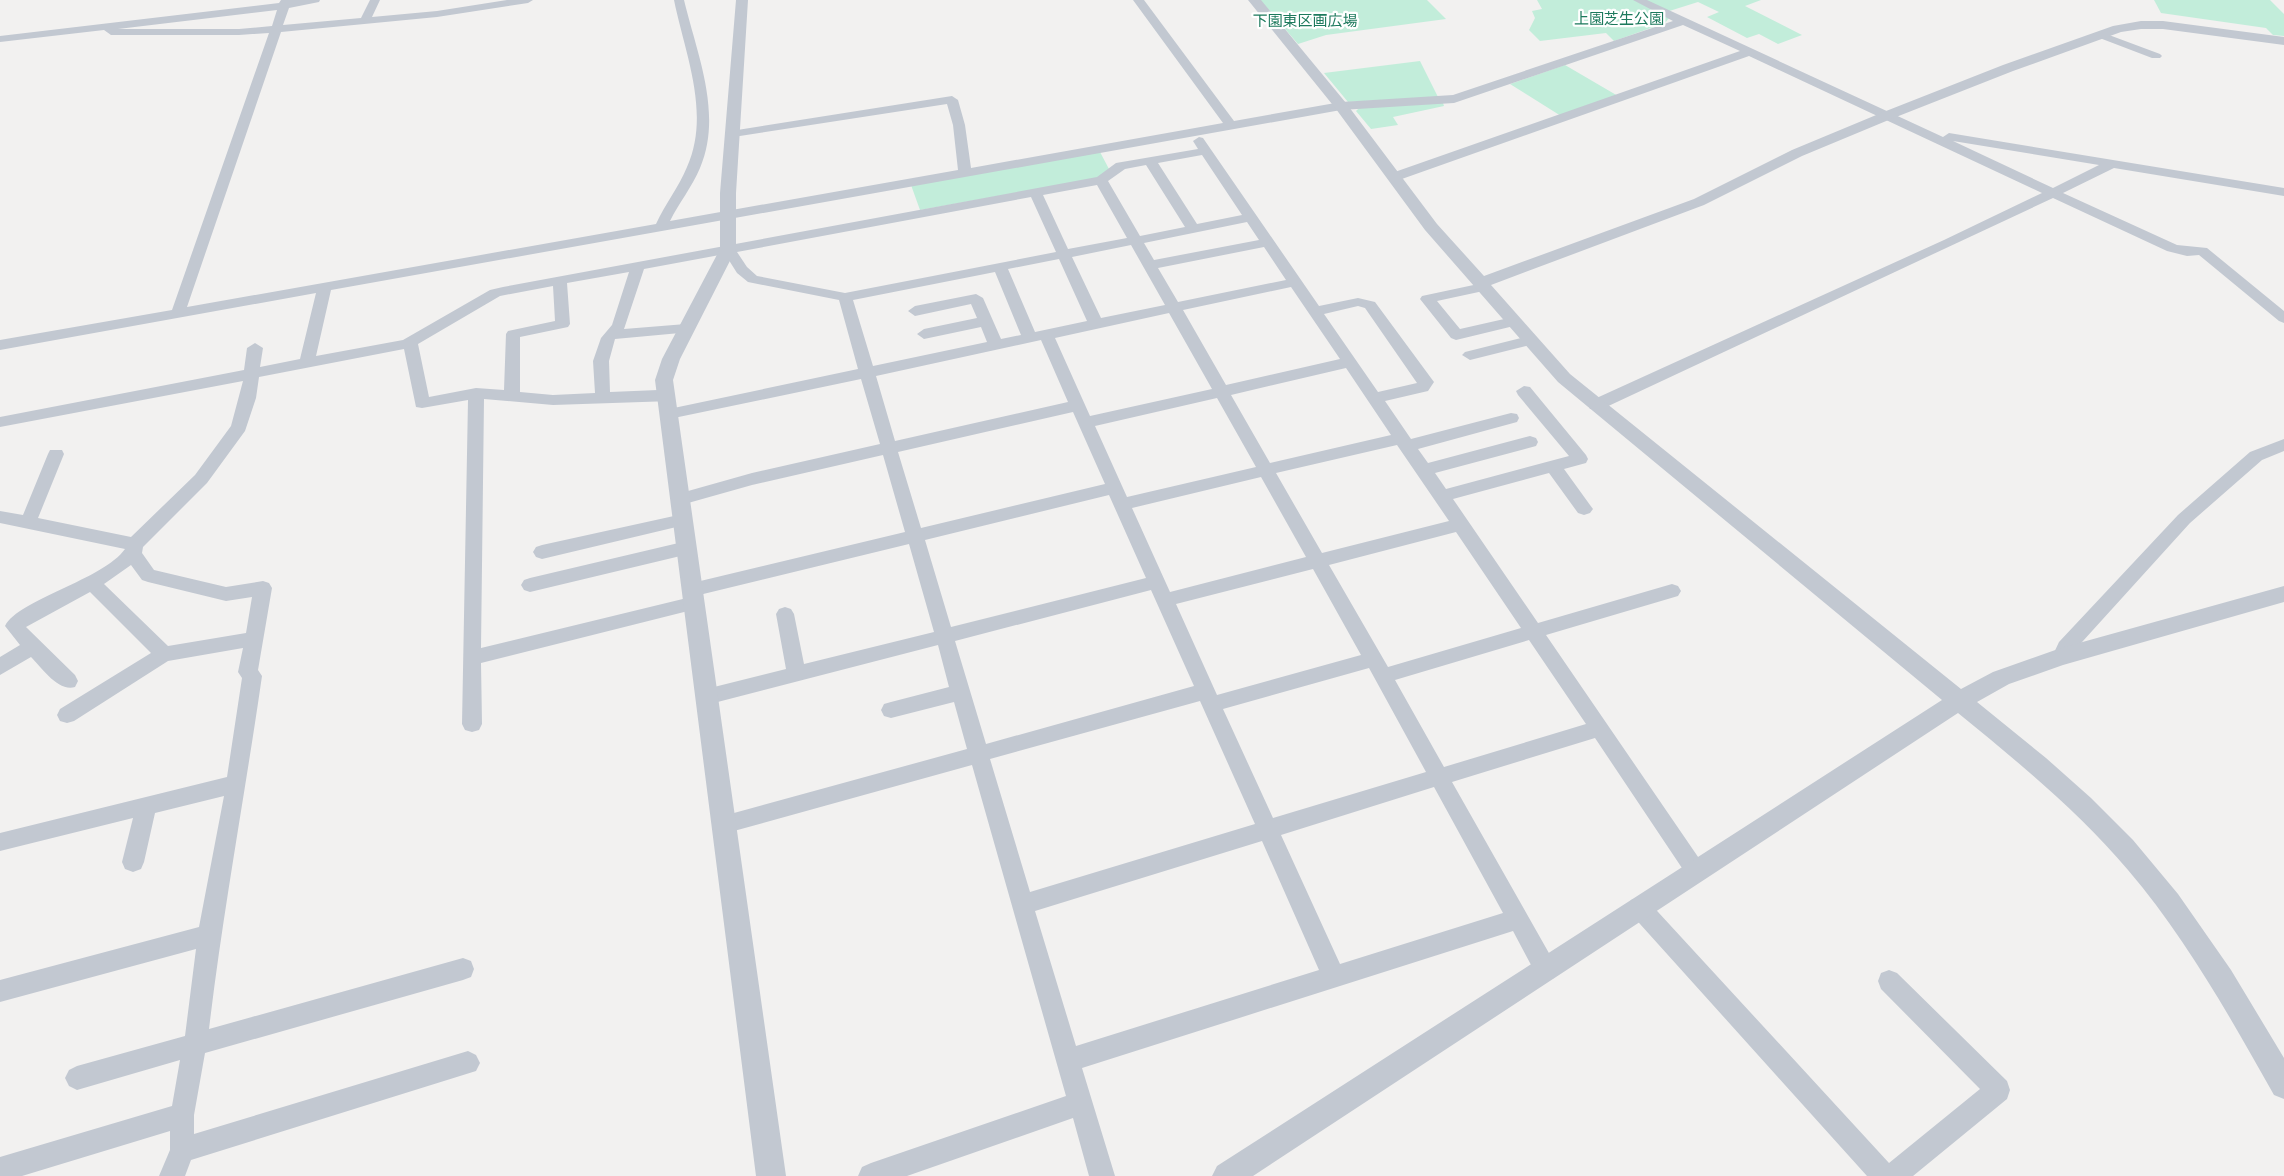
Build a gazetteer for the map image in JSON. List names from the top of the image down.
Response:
{
  "parks": ["上園芝生公園", "下園東区画広場"]
}
